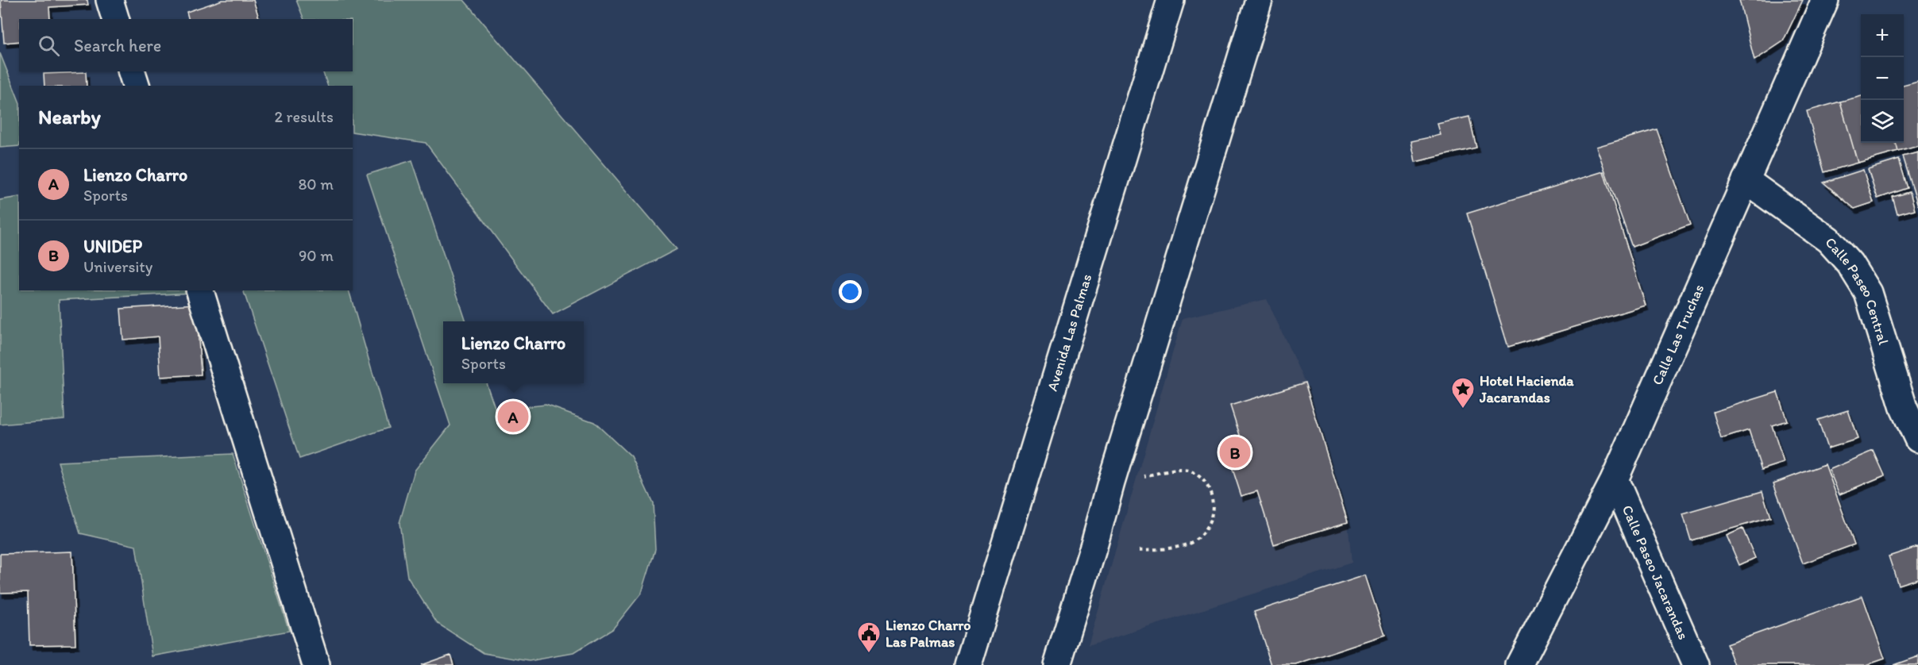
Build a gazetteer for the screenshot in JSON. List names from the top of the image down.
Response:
{
  "streets": {
    "street": [
      "Calle Paseo Central",
      "Avenida Las Palmas",
      "Calle Las Truchas",
      "Calle Paseo Jacarandas"
    ]
  },
  "crossings": [
    ["Calle Paseo Central", "Calle Las Truchas"],
    ["Calle Las Truchas", "Calle Paseo Jacarandas"]
  ],
  "places": {
    "place": ["Hotel Hacienda Jacarandas"],
    "public building": ["Lienzo Charro Las Palmas"]
  },
  "page": {
    "map_buttons": ["+", "−"],
    "search": "Search here",
    "heading": ["Nearby", "2 results"],
    "list": [
      {
        "mark": "A",
        "name": "Lienzo Charro",
        "note": "Sports",
        "value": "80 m"
      },
      {
        "mark": "B",
        "name": "UNIDEP",
        "note": "University",
        "value": "90 m"
      }
    ],
    "popup": ["Lienzo Charro", "Sports"],
    "pins": ["A", "B"]
  }
}
